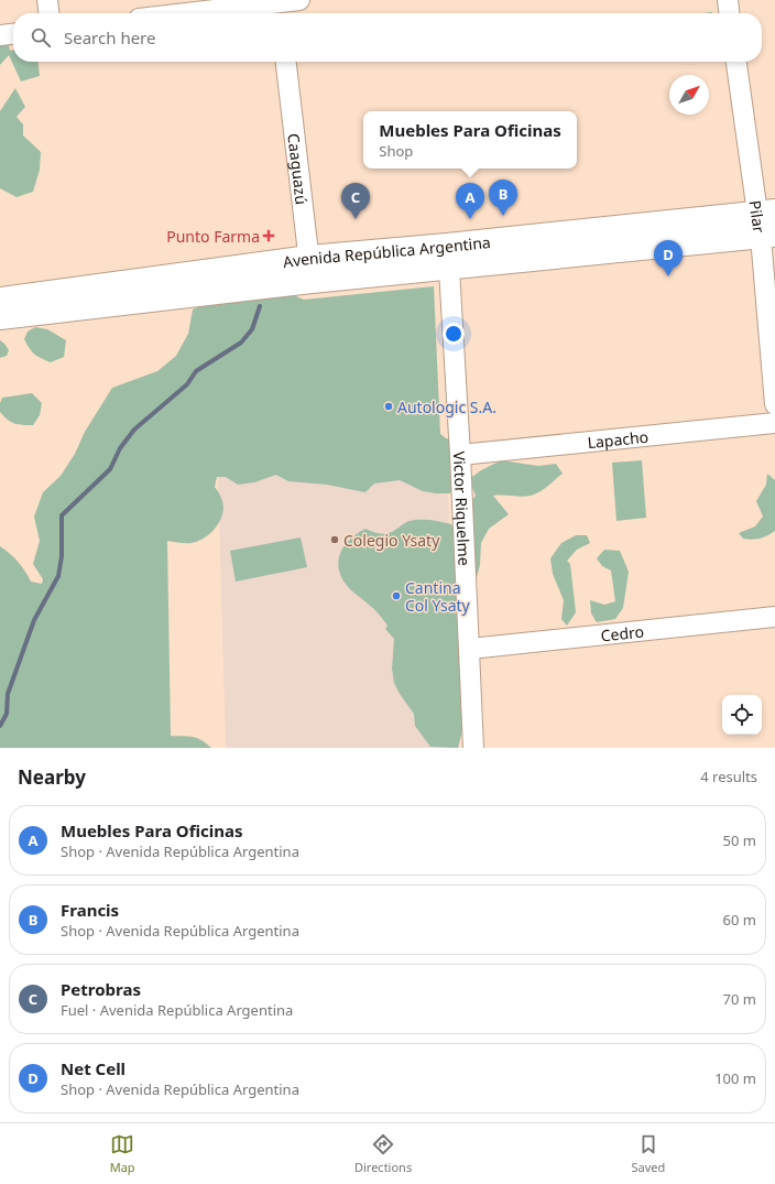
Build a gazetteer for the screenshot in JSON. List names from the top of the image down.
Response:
{
  "streets": {
    "highway": ["Avenida República Argentina"],
    "street": [
      "Caaguazú",
      "Pilar",
      "Lapacho",
      "Victor Riquelme",
      "Cedro"
    ]
  },
  "crossings": [
    ["Caaguazú", "Avenida República Argentina"],
    ["Pilar", "Avenida República Argentina"],
    ["Avenida República Argentina", "Victor Riquelme"],
    ["Lapacho", "Victor Riquelme"],
    ["Victor Riquelme", "Cedro"]
  ],
  "places": {
    "health": ["Punto Farma"],
    "other": ["Autologic S.A.", "Colegio Ysaty", "Cantina Col Ysaty"]
  },
  "north": "top right",
  "page": {
    "search": "Search here",
    "popup": ["Muebles Para Oficinas", "Shop"],
    "pins": [
      "B",
      "A",
      "C",
      "D"
    ],
    "heading": ["Nearby", "4 results"],
    "list": [
      {
        "mark": "A",
        "name": "Muebles Para Oficinas",
        "note": "Shop · Avenida República Argentina",
        "value": "50 m"
      },
      {
        "mark": "B",
        "name": "Francis",
        "note": "Shop · Avenida República Argentina",
        "value": "60 m"
      },
      {
        "mark": "C",
        "name": "Petrobras",
        "note": "Fuel · Avenida República Argentina",
        "value": "70 m"
      },
      {
        "mark": "D",
        "name": "Net Cell",
        "note": "Shop · Avenida República Argentina",
        "value": "100 m"
      }
    ],
    "nav": ["Map", "Directions", "Saved"]
  }
}
